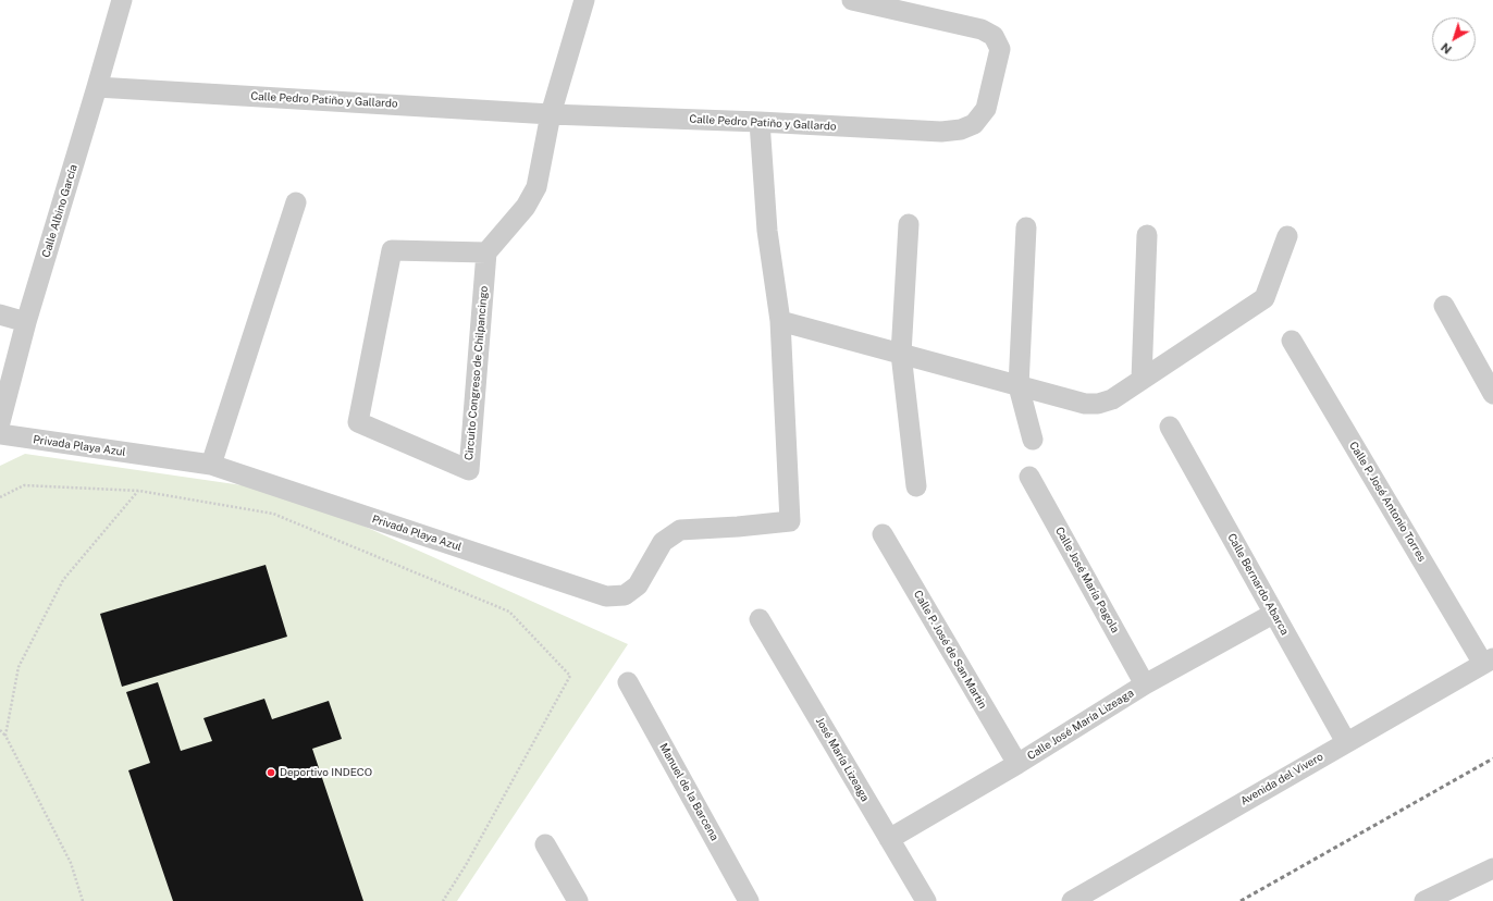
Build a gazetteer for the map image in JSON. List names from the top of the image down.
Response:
{
  "streets": {
    "street": [
      "Calle Pedro Patiño y Gallardo",
      "Calle Albino García",
      "Circuito Congreso de Chilpancingo",
      "Privada Playa Azul",
      "Calle P. José Antonio Torres",
      "Calle José María Pagola",
      "Calle Bernardo Abarca",
      "Calle P. José de San Martin",
      "Calle José María Lizeaga",
      "José María Lizeaga",
      "Avenida del Vivero",
      "Manuel de la Barcena"
    ]
  },
  "crossings": [
    ["Calle Pedro Patiño y Gallardo", "Calle Albino García"],
    ["Calle P. José Antonio Torres", "Avenida del Vivero"],
    ["Calle José María Pagola", "Calle José María Lizeaga"],
    ["Calle Bernardo Abarca", "Calle José María Lizeaga"],
    ["Calle Bernardo Abarca", "Avenida del Vivero"],
    ["Calle P. José de San Martin", "Calle José María Lizeaga"],
    ["Calle José María Lizeaga", "José María Lizeaga"]
  ],
  "places": ["Deportivo INDECO"],
  "north": "bottom left"
}
